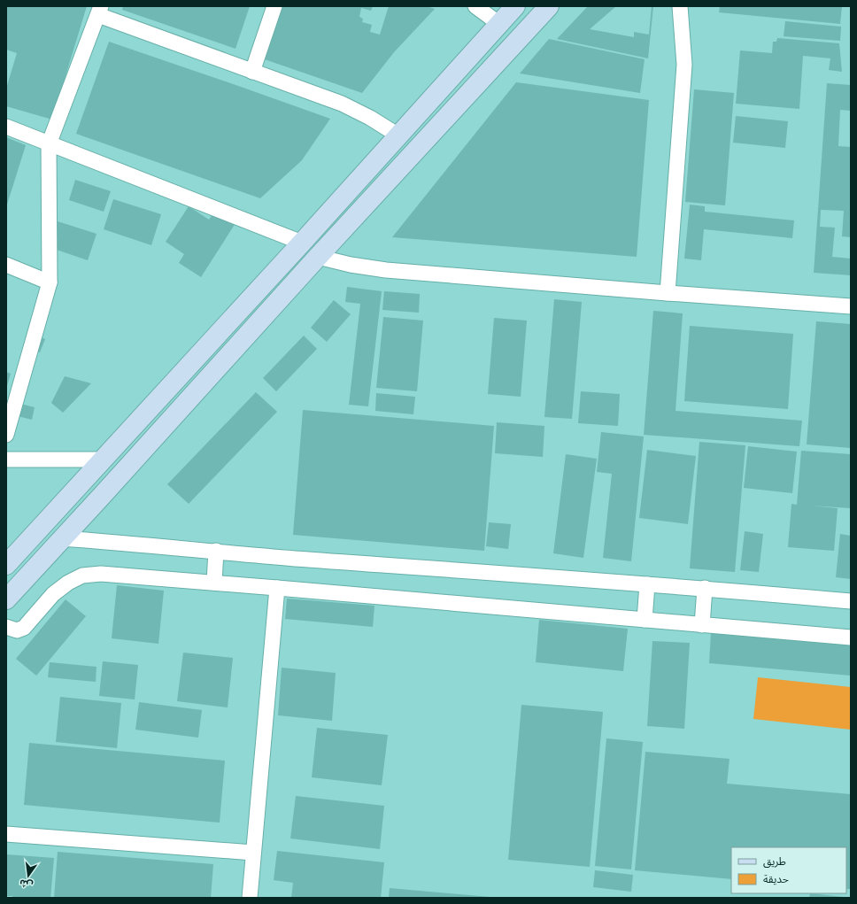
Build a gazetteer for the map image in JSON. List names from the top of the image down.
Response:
{
  "legend": ["طريق", "حديقة"],
  "north": "bottom"
}
